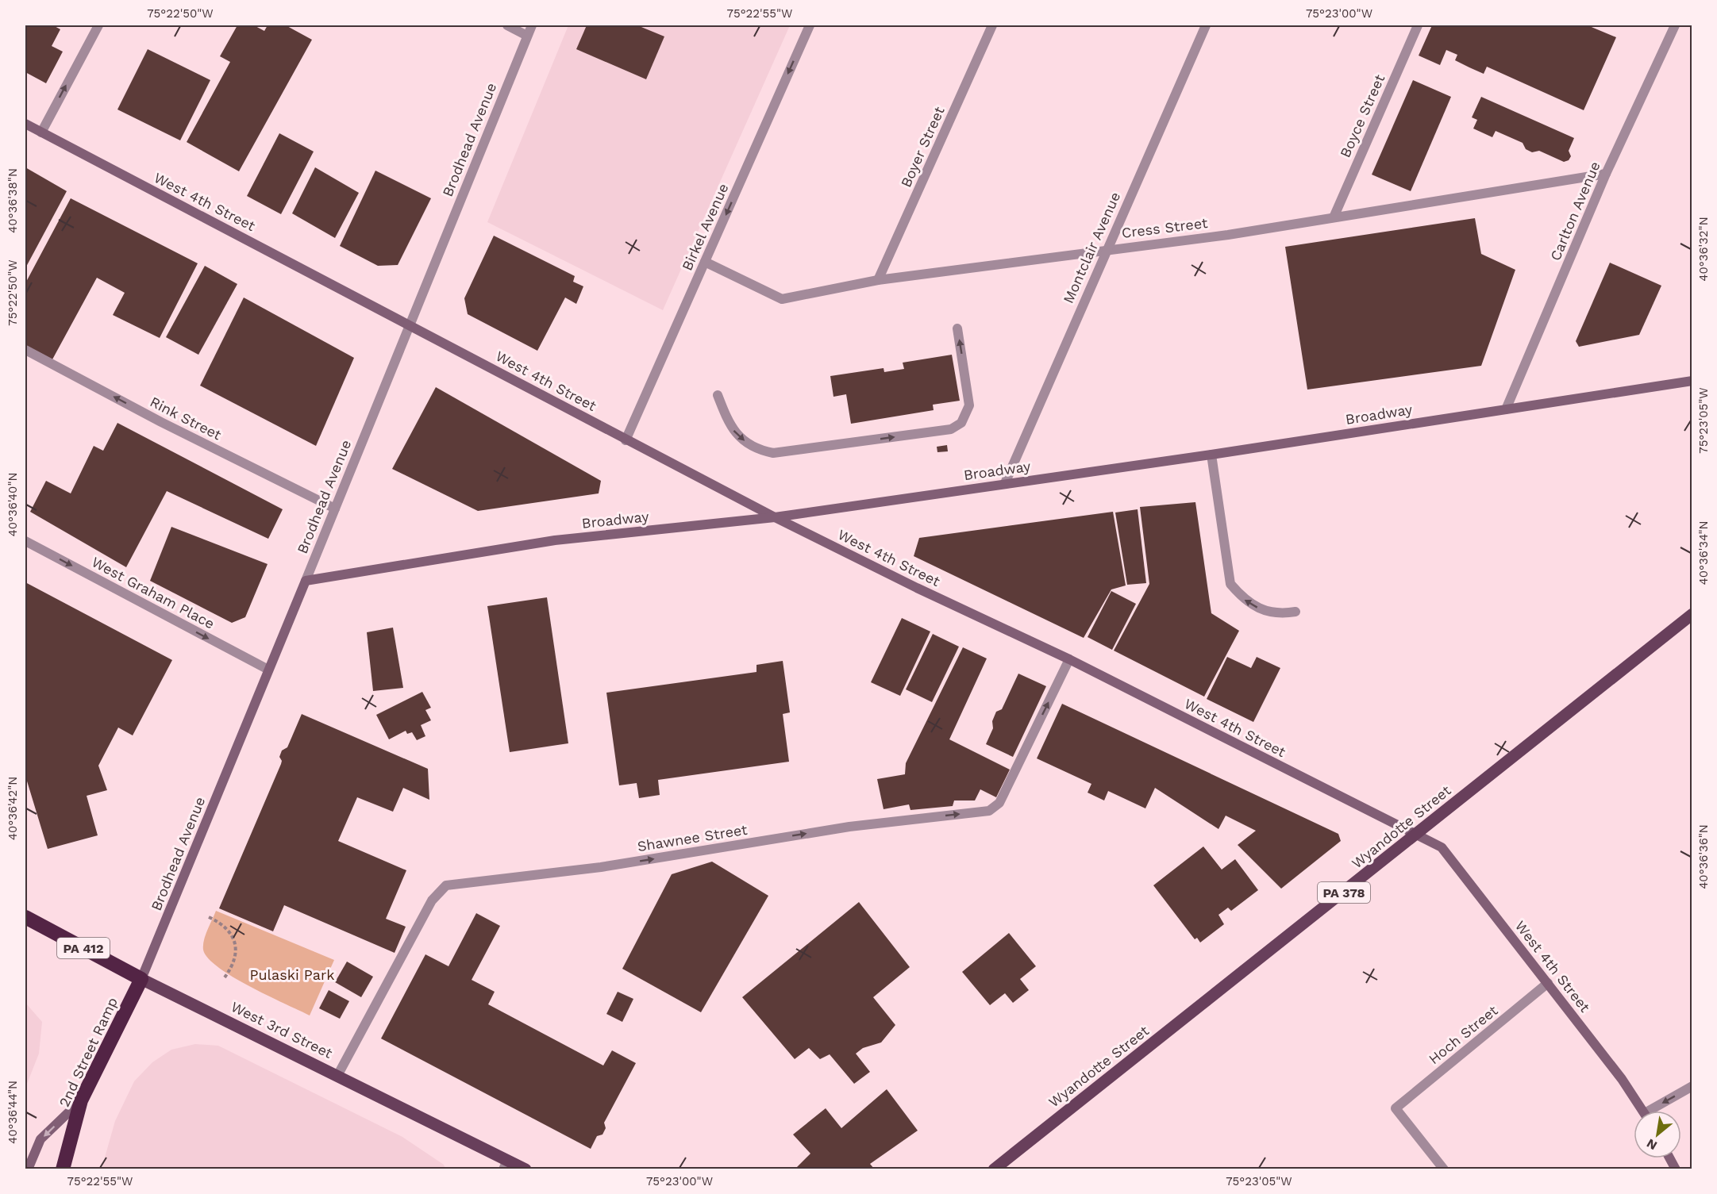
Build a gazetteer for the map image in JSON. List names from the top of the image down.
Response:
{
  "streets": {
    "highway": ["PA 412", "West 3rd Street", "2nd Street Ramp"],
    "main road": [
      "Brodhead Avenue",
      "West 4th Street",
      "Broadway",
      "Wyandotte Street",
      "PA 378"
    ],
    "street": [
      "Boyce Street",
      "Boyer Street",
      "Carlton Avenue",
      "Birkel Avenue",
      "Cress Street",
      "Montclair Avenue",
      "Rink Street",
      "West Graham Place",
      "Shawnee Street",
      "Hoch Street"
    ]
  },
  "crossings": [
    ["Boyce Street", "Cress Street"],
    ["Brodhead Avenue", "West 4th Street"],
    ["Brodhead Avenue", "Broadway"],
    ["Brodhead Avenue", "Rink Street"],
    ["Brodhead Avenue", "West Graham Place"],
    ["Brodhead Avenue", "West 3rd Street"],
    ["Brodhead Avenue", "2nd Street Ramp"],
    ["Boyer Street", "Cress Street"],
    ["West 4th Street", "Birkel Avenue"],
    ["West 4th Street", "Broadway"],
    ["West 4th Street", "Wyandotte Street"],
    ["West 4th Street", "Shawnee Street"],
    ["West 4th Street", "Hoch Street"],
    ["Carlton Avenue", "Cress Street"],
    ["Carlton Avenue", "Broadway"],
    ["Birkel Avenue", "Cress Street"],
    ["Cress Street", "Montclair Avenue"],
    ["Montclair Avenue", "Broadway"],
    ["Shawnee Street", "West 3rd Street"],
    ["West 3rd Street", "2nd Street Ramp"]
  ],
  "one_way": [
    "Birkel Avenue",
    "Rink Street",
    "West Graham Place",
    "Shawnee Street"
  ],
  "parks": ["Pulaski Park"],
  "north": "bottom left",
  "coordinates": [
    "75°22'50\"W",
    "75°22'55\"W",
    "75°23'00\"W",
    "40°36'38\"N",
    "40°36'32\"N",
    "75°23'05\"W",
    "40°36'40\"N",
    "40°36'34\"N",
    "40°36'42\"N",
    "40°36'36\"N",
    "40°36'44\"N"
  ]
}
